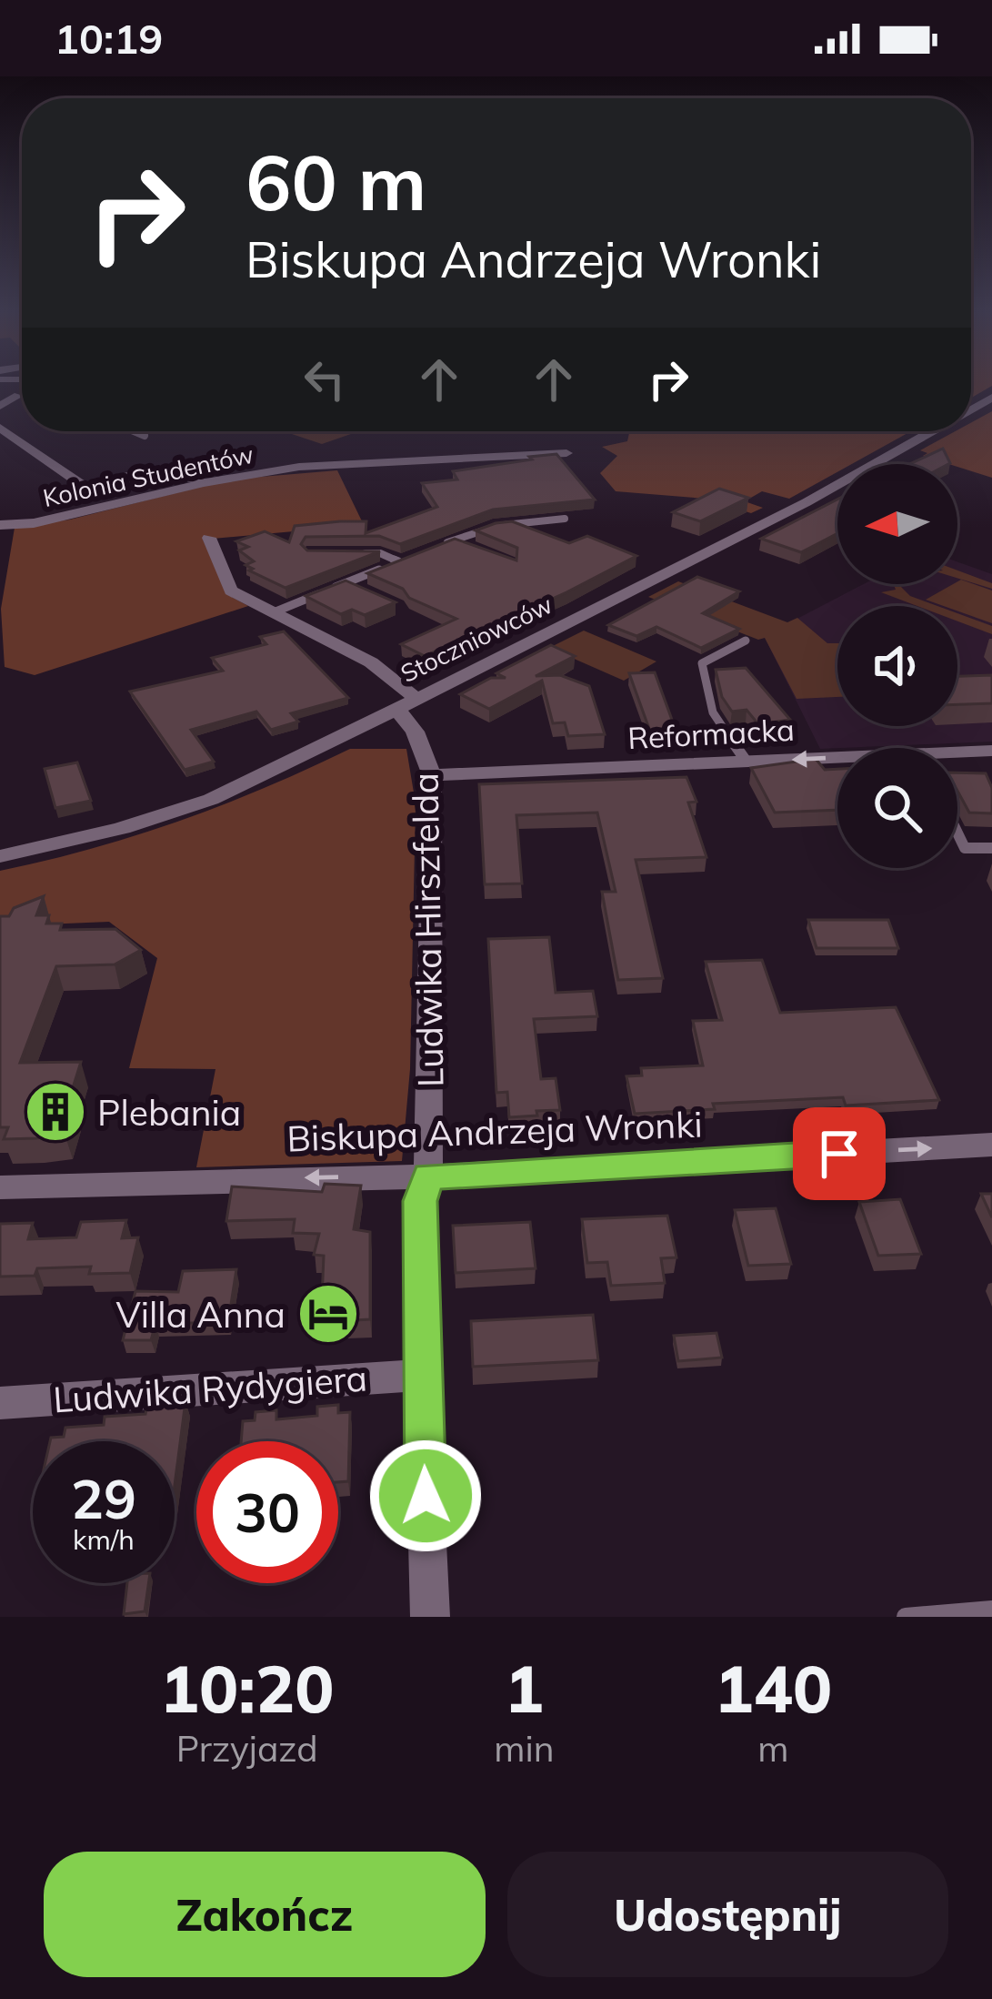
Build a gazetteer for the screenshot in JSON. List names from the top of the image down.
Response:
{
  "streets": {
    "street": [
      "Kolonia Studentów",
      "Stoczniowców",
      "Reformacka",
      "Ludwika Hirszfelda",
      "Biskupa Andrzeja Wronki",
      "Ludwika Rydygiera"
    ]
  },
  "crossings": [
    ["Stoczniowców", "Ludwika Hirszfelda"],
    ["Reformacka", "Ludwika Hirszfelda"],
    ["Ludwika Hirszfelda", "Biskupa Andrzeja Wronki"],
    ["Ludwika Hirszfelda", "Ludwika Rydygiera"]
  ],
  "places": {
    "building": ["Plebania"],
    "hotel": ["Villa Anna"]
  },
  "north": "left",
  "page": {
    "status": "10:19",
    "turn": ["60 m", "Biskupa Andrzeja Wronki"],
    "speed": "29 km/h",
    "limit": "30",
    "eta": [
      "10:20",
      "Przyjazd",
      "1",
      "min",
      "140",
      "m"
    ],
    "buttons": ["Zakończ", "Udostępnij"]
  }
}
